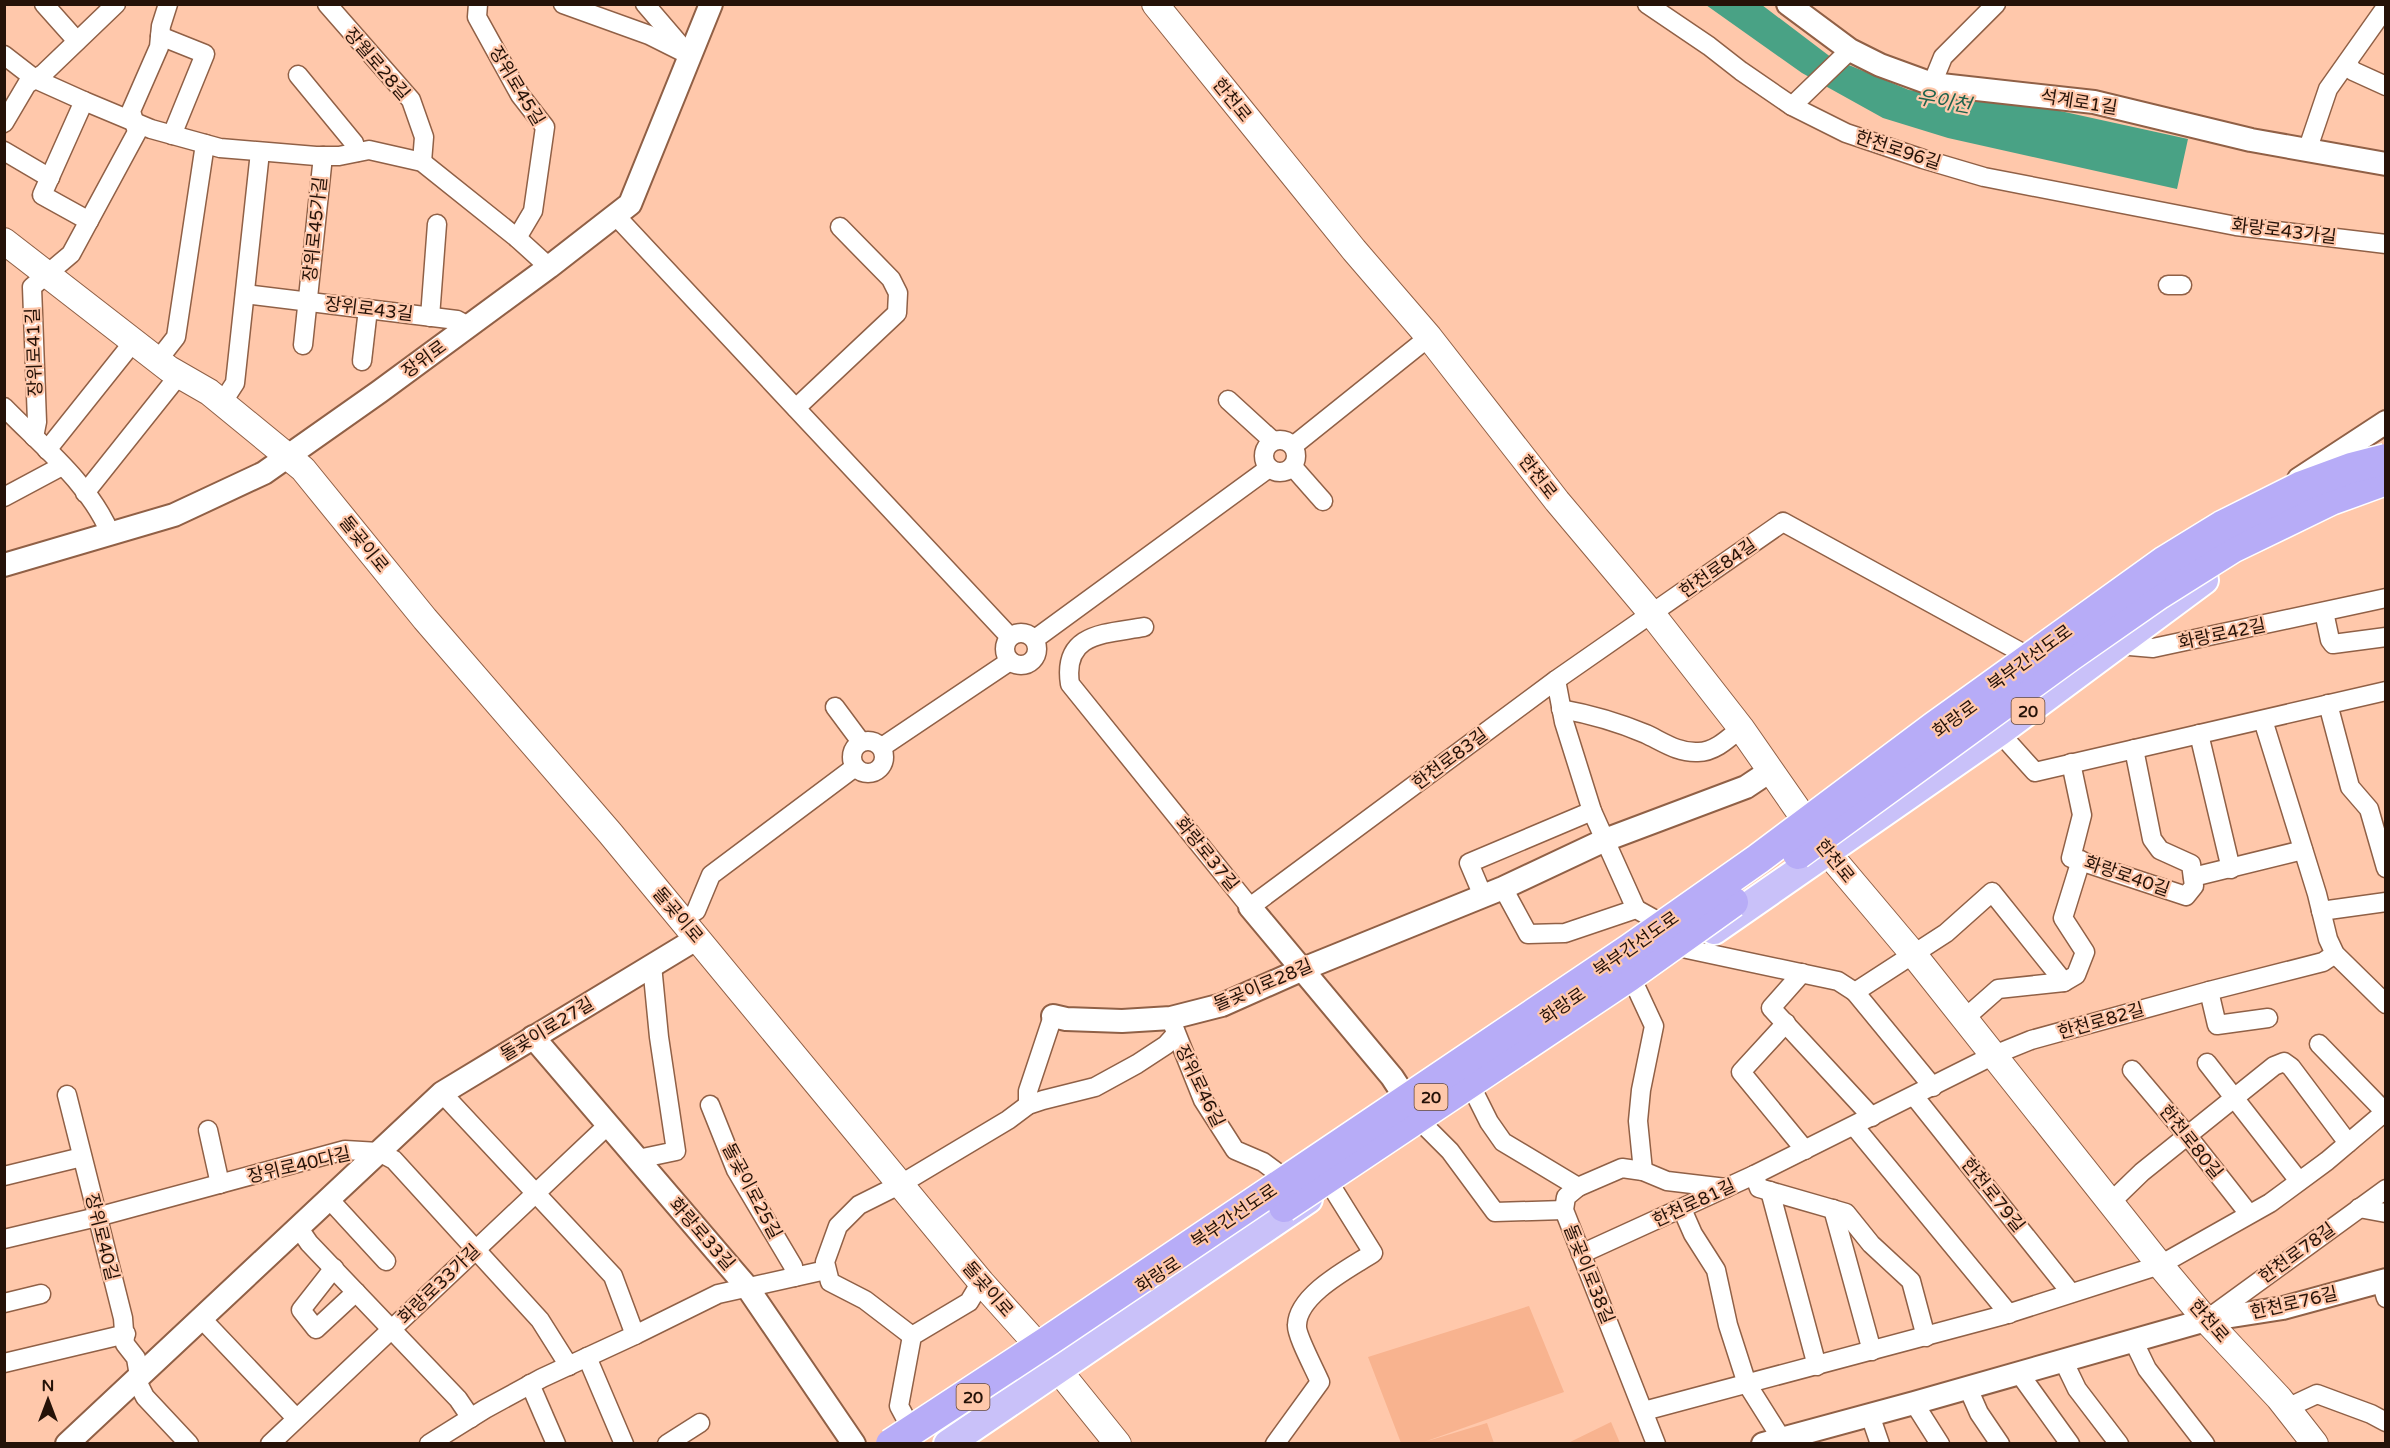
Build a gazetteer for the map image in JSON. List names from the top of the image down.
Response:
{
  "streets": {
    "highway": ["북부간선도로"],
    "main road": [
      "한천로",
      "돌곶이로",
      "20",
      "화랑로"
    ],
    "street": [
      "장월로28길",
      "장위로45길",
      "석계로1길",
      "한천로96길",
      "장위로45가길",
      "화랑로43가길",
      "장위로43길",
      "장위로41길",
      "장위로",
      "한천로84길",
      "화랑로42길",
      "한천로83길",
      "화랑로37길",
      "화랑로40길",
      "돌곶이로28길",
      "한천로82길",
      "돌곶이로27길",
      "장위로46길",
      "한천로80길",
      "장위로40다길",
      "돌곶이로25길",
      "한천로79길",
      "한천로81길",
      "화랑로33길",
      "장위로40길",
      "한천로78길",
      "돌곶이로38길",
      "화랑로33가길",
      "한천로76길"
    ]
  },
  "crossings": [
    ["장월로28길", "장위로45가길"],
    ["한천로", "한천로84길"],
    ["한천로", "화랑로"],
    ["한천로", "한천로83길"],
    ["한천로", "돌곶이로28길"],
    ["한천로", "한천로82길"],
    ["한천로", "한천로81길"],
    ["한천로", "한천로78길"],
    ["한천로", "한천로76길"],
    ["한천로96길", "화랑로43가길"],
    ["장위로45가길", "장위로43길"],
    ["장위로43길", "장위로"],
    ["장위로41길", "장위로"],
    ["장위로41길", "돌곶이로"],
    ["장위로", "돌곶이로"],
    ["돌곶이로", "화랑로"],
    ["돌곶이로", "돌곶이로28길"],
    ["돌곶이로", "돌곶이로27길"],
    ["한천로84길", "화랑로"],
    ["한천로84길", "한천로83길"],
    ["화랑로42길", "화랑로"],
    ["북부간선도로", "화랑로"],
    ["화랑로", "화랑로37길"],
    ["화랑로", "장위로46길"],
    ["화랑로", "돌곶이로38길"],
    ["한천로83길", "화랑로37길"],
    ["화랑로37길", "돌곶이로28길"],
    ["화랑로37길", "돌곶이로38길"],
    ["돌곶이로28길", "장위로46길"],
    ["한천로82길", "한천로81길"],
    ["돌곶이로27길", "장위로40다길"],
    ["돌곶이로27길", "화랑로33길"],
    ["돌곶이로27길", "장위로40길"],
    ["장위로40다길", "장위로40길"],
    ["한천로79길", "한천로81길"],
    ["한천로81길", "돌곶이로38길"],
    ["화랑로33길", "화랑로33가길"],
    ["한천로78길", "한천로76길"]
  ],
  "water": ["우이천"],
  "north": "top"
}
